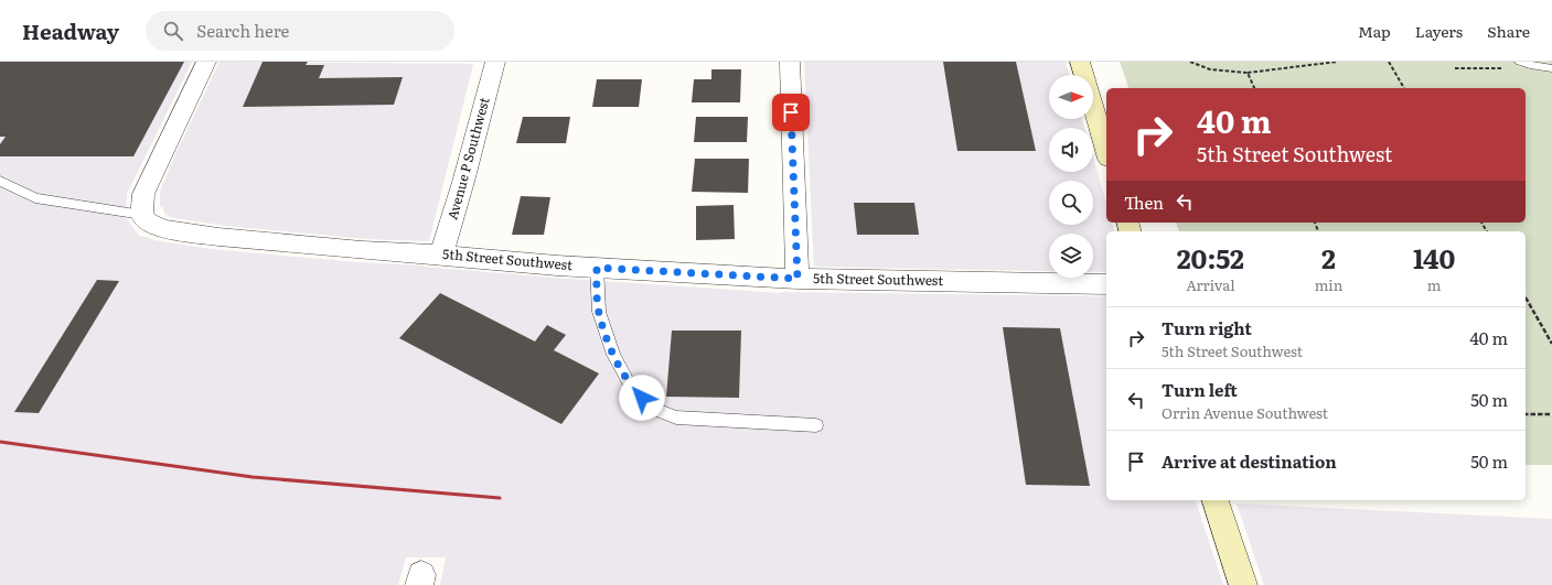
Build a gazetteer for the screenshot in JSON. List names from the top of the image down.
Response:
{
  "streets": {
    "street": ["Avenue P Southwest", "5th Street Southwest"]
  },
  "crossings": [
    ["Avenue P Southwest", "5th Street Southwest"]
  ],
  "north": "right",
  "page": {
    "header": "Headway",
    "search": "Search here",
    "nav": ["Map", "Layers", "Share"],
    "turn": ["40 m", "5th Street Southwest"],
    "then": "Then",
    "eta": [
      "20:52",
      "Arrival",
      "2",
      "min",
      "140",
      "m"
    ],
    "list": [
      {
        "name": "Turn right",
        "note": "5th Street Southwest",
        "value": "40 m"
      },
      {
        "name": "Turn left",
        "note": "Orrin Avenue Southwest",
        "value": "50 m"
      },
      {
        "name": "Arrive at destination",
        "value": "50 m"
      }
    ]
  }
}
